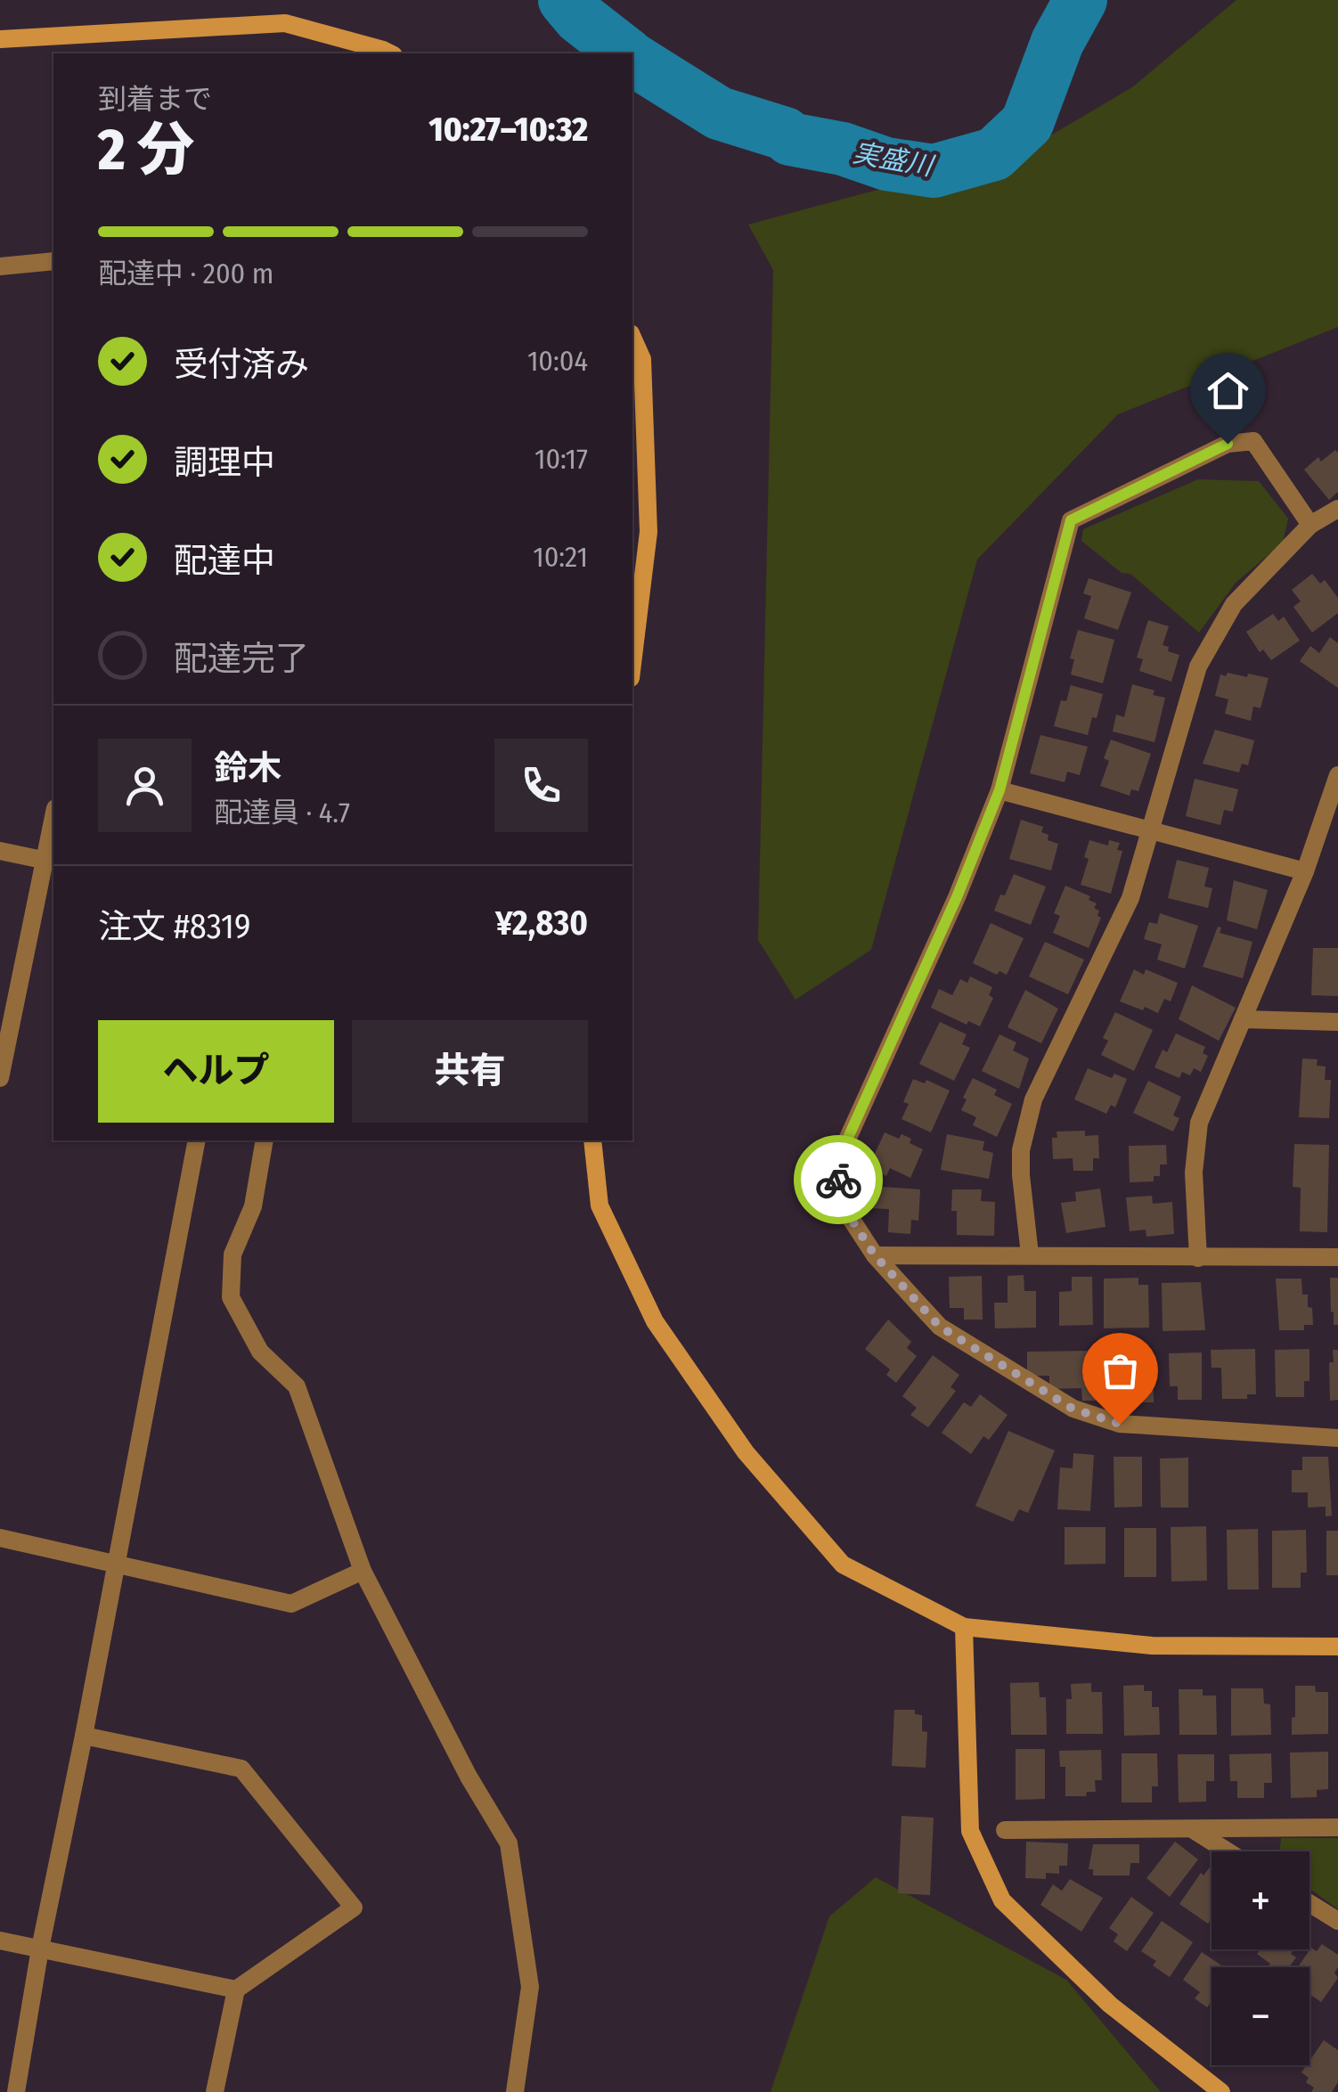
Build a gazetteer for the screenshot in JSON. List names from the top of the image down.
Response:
{
  "water": ["実盛川"],
  "page": {
    "heading": ["2 分", "到着まで", "10:27–10:32"],
    "panel": [
      "鈴木",
      "配達員 · 4.7",
      "注文 #8319",
      "¥2,830"
    ],
    "bar": "配達中 · 200 m",
    "list": [
      ["受付済み", "10:04"],
      ["調理中", "10:17"],
      ["配達中", "10:21"],
      "配達完了"
    ],
    "buttons": ["ヘルプ", "共有"],
    "map_buttons": ["+", "−"]
  }
}
